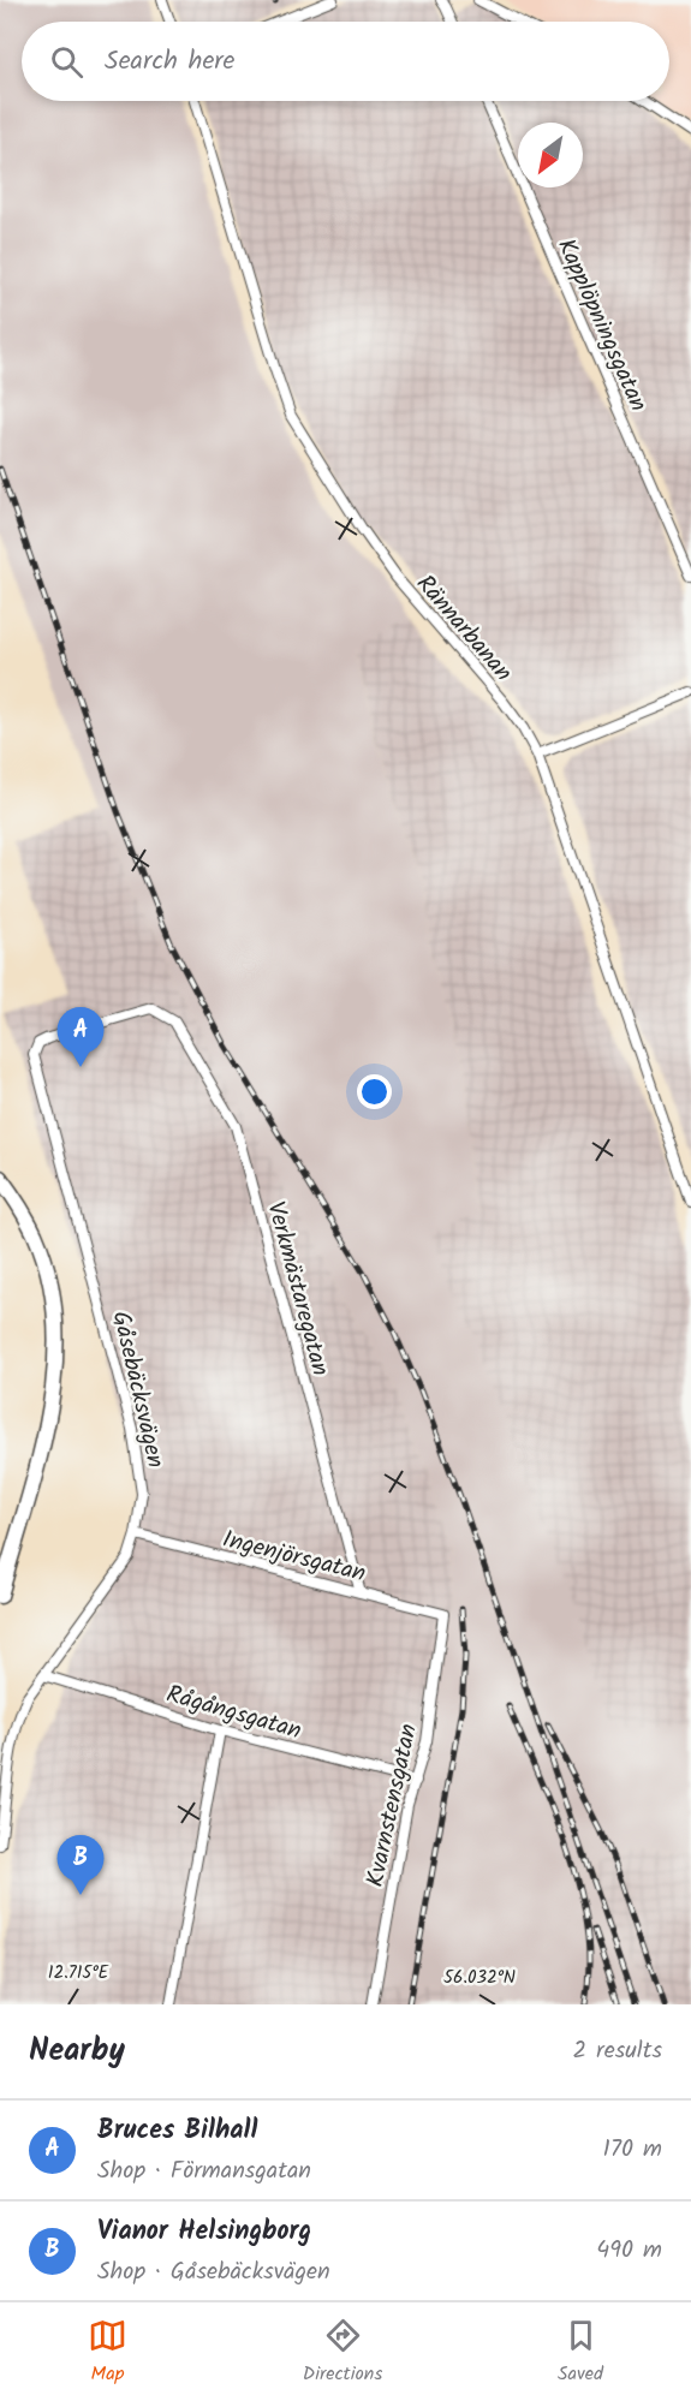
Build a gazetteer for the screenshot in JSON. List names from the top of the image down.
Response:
{
  "streets": {
    "street": [
      "Kapplöpningsgatan",
      "Rännarbanan",
      "Verkmästaregatan",
      "Gåsebäcksvägen",
      "Ingenjörsgatan",
      "Rågångsgatan",
      "Kvarnstensgatan"
    ]
  },
  "crossings": [
    ["Verkmästaregatan", "Gåsebäcksvägen"],
    ["Verkmästaregatan", "Ingenjörsgatan"],
    ["Gåsebäcksvägen", "Ingenjörsgatan"],
    ["Gåsebäcksvägen", "Rågångsgatan"],
    ["Ingenjörsgatan", "Kvarnstensgatan"],
    ["Rågångsgatan", "Kvarnstensgatan"]
  ],
  "north": "bottom left",
  "page": {
    "search": "Search here",
    "pins": ["A", "B"],
    "heading": ["Nearby", "2 results"],
    "list": [
      {
        "mark": "A",
        "name": "Bruces Bilhall",
        "note": "Shop · Förmansgatan",
        "value": "170 m"
      },
      {
        "mark": "B",
        "name": "Vianor Helsingborg",
        "note": "Shop · Gåsebäcksvägen",
        "value": "490 m"
      }
    ],
    "nav": ["Map", "Directions", "Saved"]
  },
  "coordinates": ["12.715°E", "56.032°N"]
}
